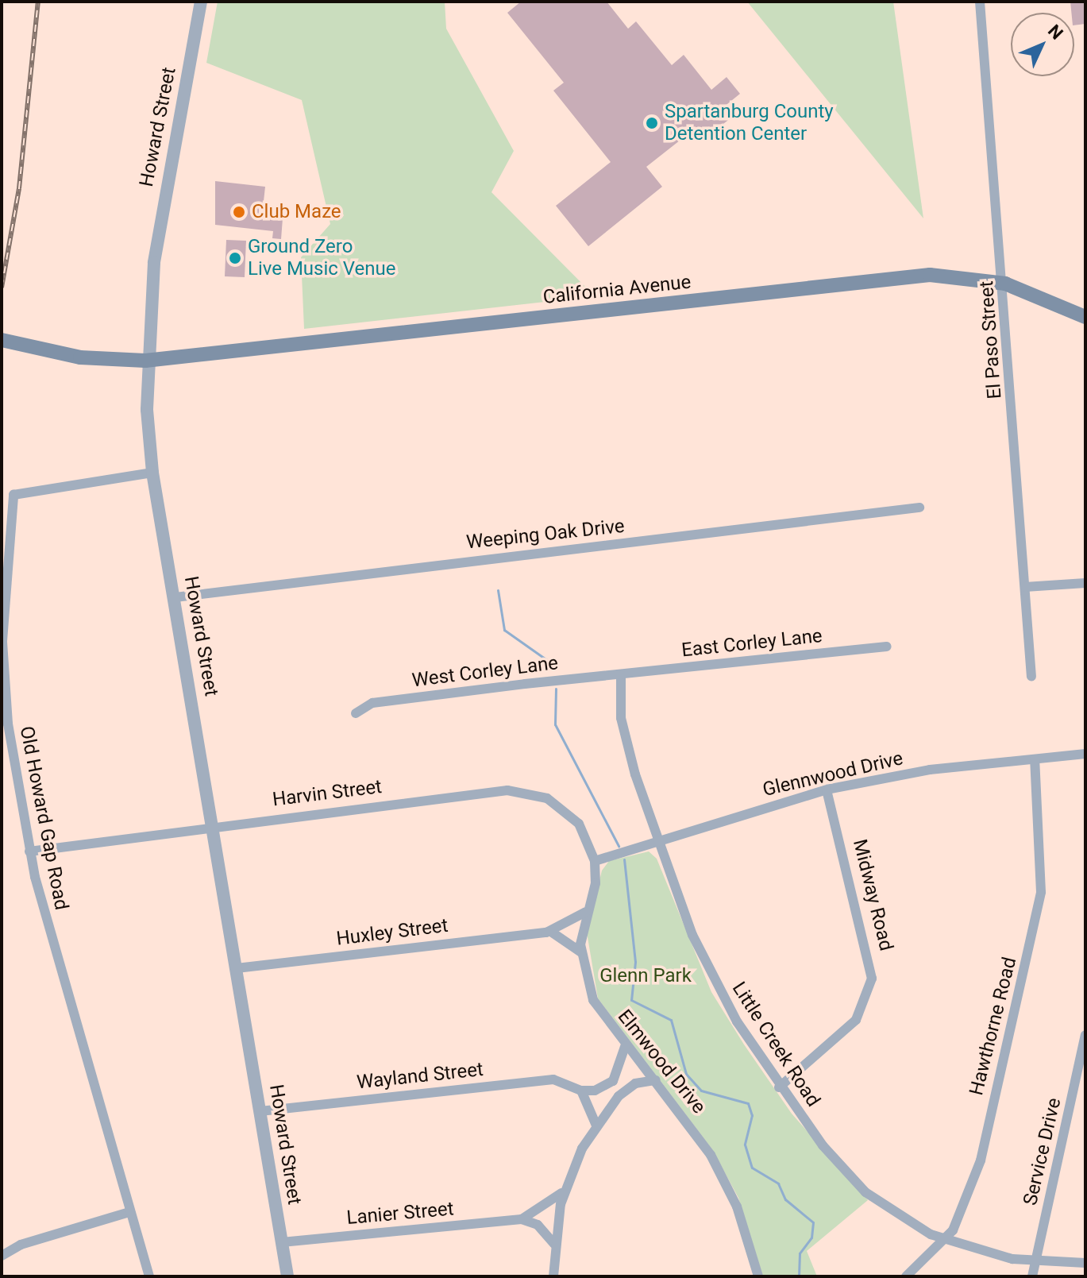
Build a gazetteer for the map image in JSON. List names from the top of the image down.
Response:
{
  "streets": {
    "main road": ["California Avenue"],
    "street": [
      "Howard Street",
      "El Paso Street",
      "Weeping Oak Drive",
      "East Corley Lane",
      "West Corley Lane",
      "Glennwood Drive",
      "Harvin Street",
      "Old Howard Gap Road",
      "Midway Road",
      "Huxley Street",
      "Hawthorne Road",
      "Little Creek Road",
      "Elmwood Drive",
      "Wayland Street",
      "Service Drive",
      "Lanier Street"
    ]
  },
  "crossings": [
    ["Howard Street", "California Avenue"],
    ["Howard Street", "Weeping Oak Drive"],
    ["Howard Street", "Harvin Street"],
    ["Howard Street", "Old Howard Gap Road"],
    ["Howard Street", "Huxley Street"],
    ["Howard Street", "Wayland Street"],
    ["Howard Street", "Lanier Street"],
    ["California Avenue", "El Paso Street"],
    ["East Corley Lane", "West Corley Lane"],
    ["East Corley Lane", "Little Creek Road"],
    ["West Corley Lane", "Little Creek Road"],
    ["Glennwood Drive", "Harvin Street"],
    ["Glennwood Drive", "Midway Road"],
    ["Glennwood Drive", "Hawthorne Road"],
    ["Glennwood Drive", "Little Creek Road"],
    ["Glennwood Drive", "Elmwood Drive"],
    ["Harvin Street", "Old Howard Gap Road"],
    ["Harvin Street", "Elmwood Drive"],
    ["Midway Road", "Little Creek Road"],
    ["Huxley Street", "Elmwood Drive"],
    ["Hawthorne Road", "Little Creek Road"],
    ["Little Creek Road", "Service Drive"]
  ],
  "parks": ["Glenn Park"],
  "places": ["Spartanburg County Detention Center", "Club Maze", "Ground Zero Live Music Venue"],
  "north": "top right"
}
